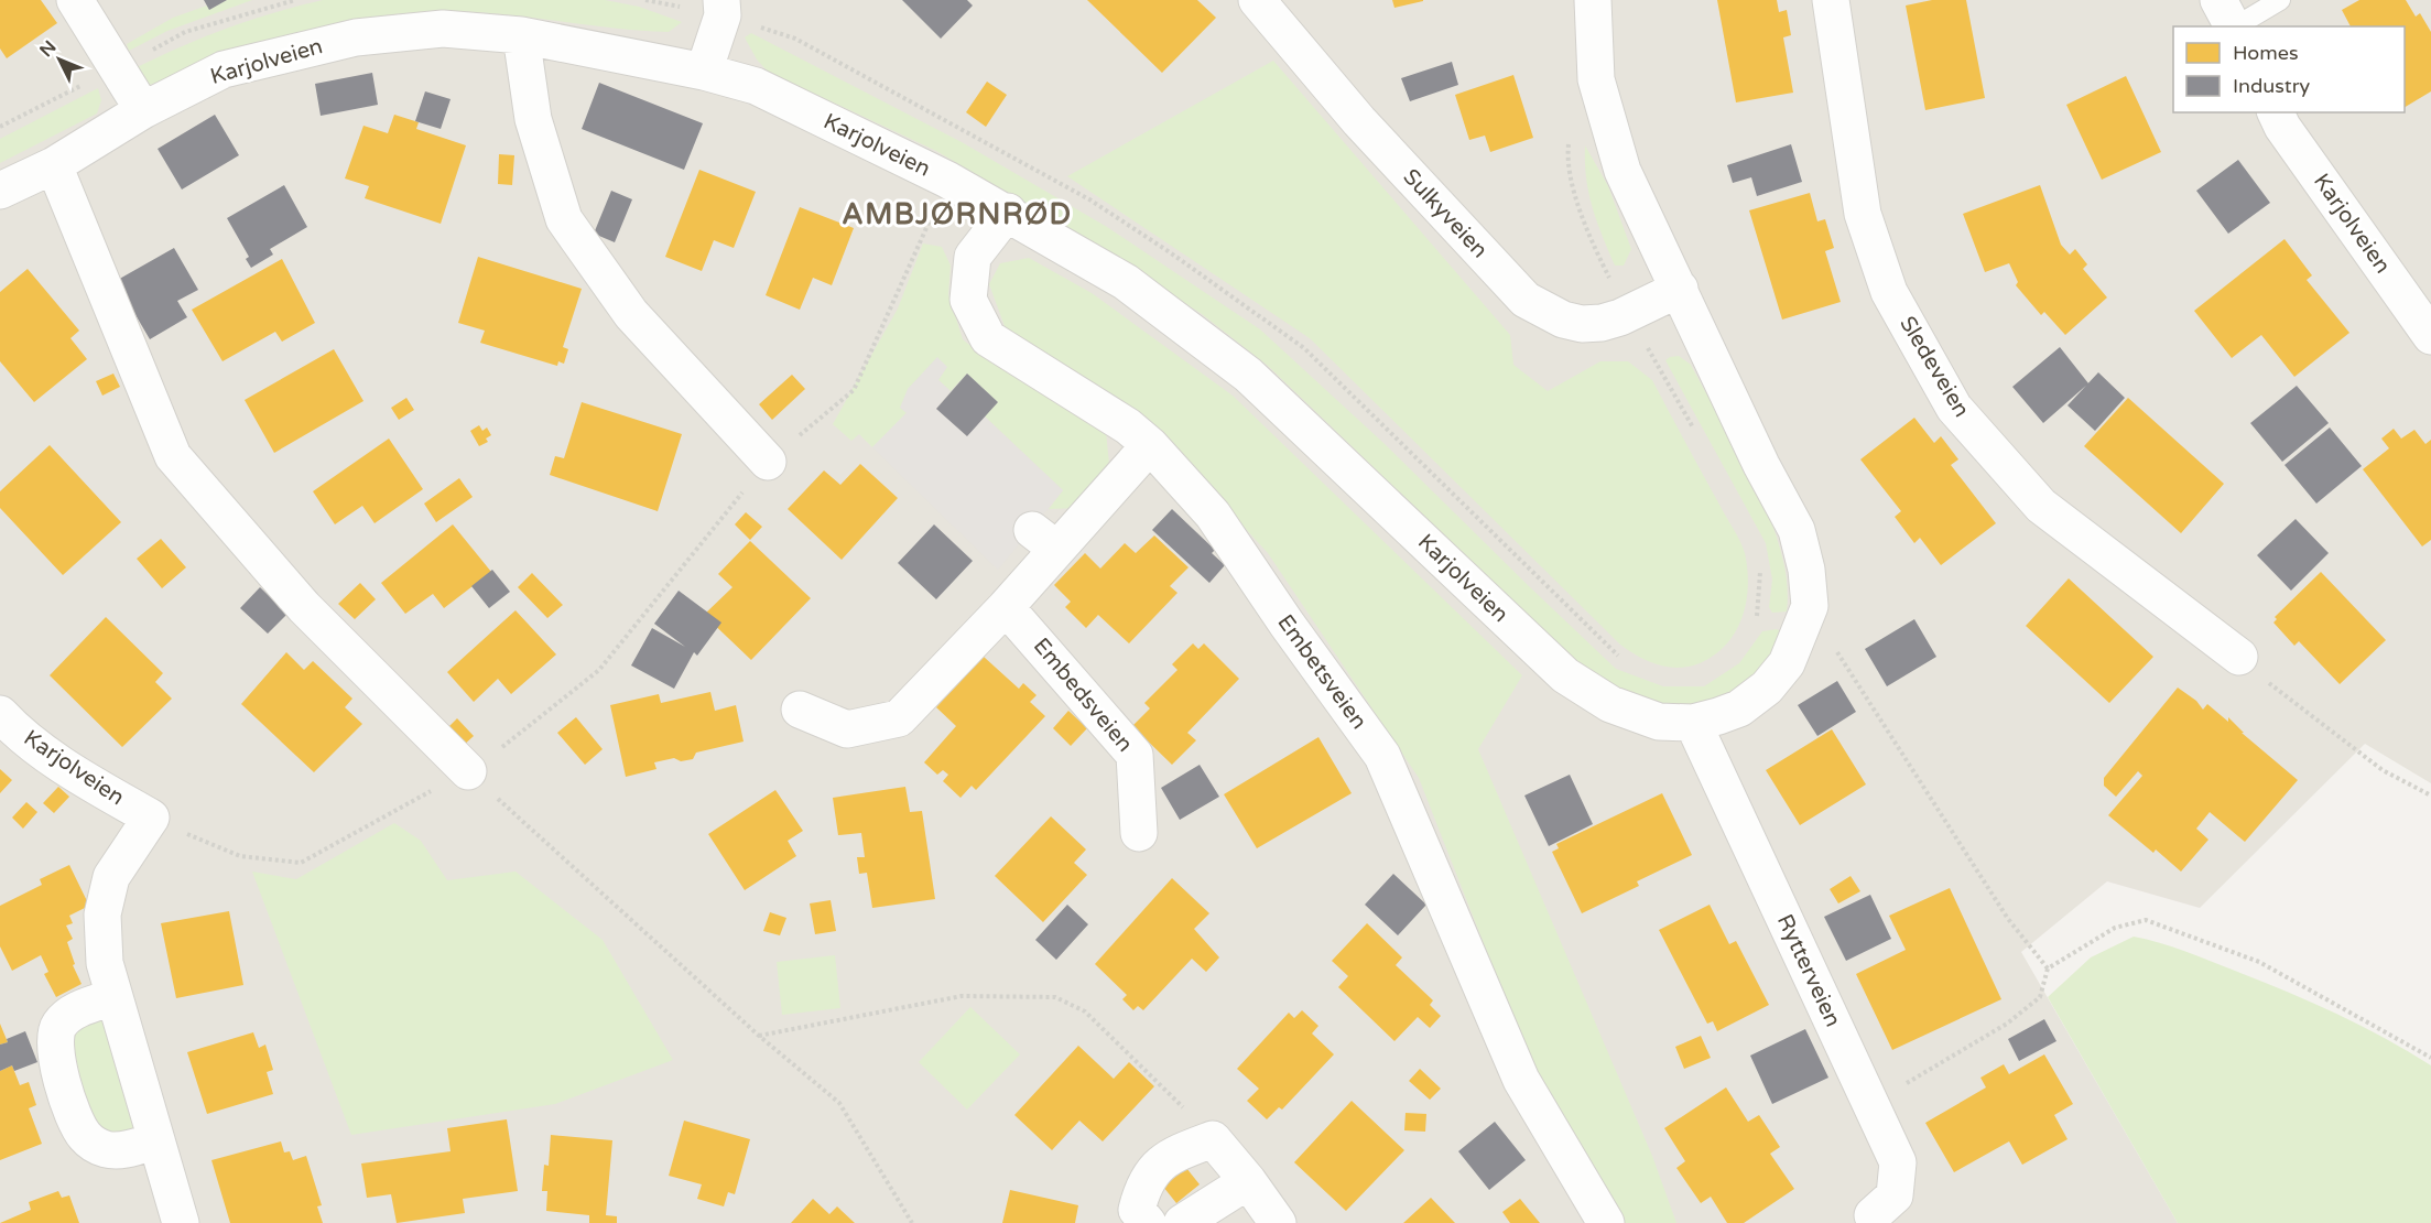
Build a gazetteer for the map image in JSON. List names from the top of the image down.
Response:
{
  "streets": {
    "street": [
      "Karjolveien",
      "Sulkyveien",
      "Sledeveien",
      "Embetsveien",
      "Embedsveien",
      "Rytterveien"
    ]
  },
  "crossings": [
    ["Karjolveien", "Sulkyveien"],
    ["Karjolveien", "Embetsveien"],
    ["Karjolveien", "Rytterveien"]
  ],
  "districts": ["AMBJØRNRØD"],
  "legend": ["Homes", "Industry"],
  "north": "top left"
}
